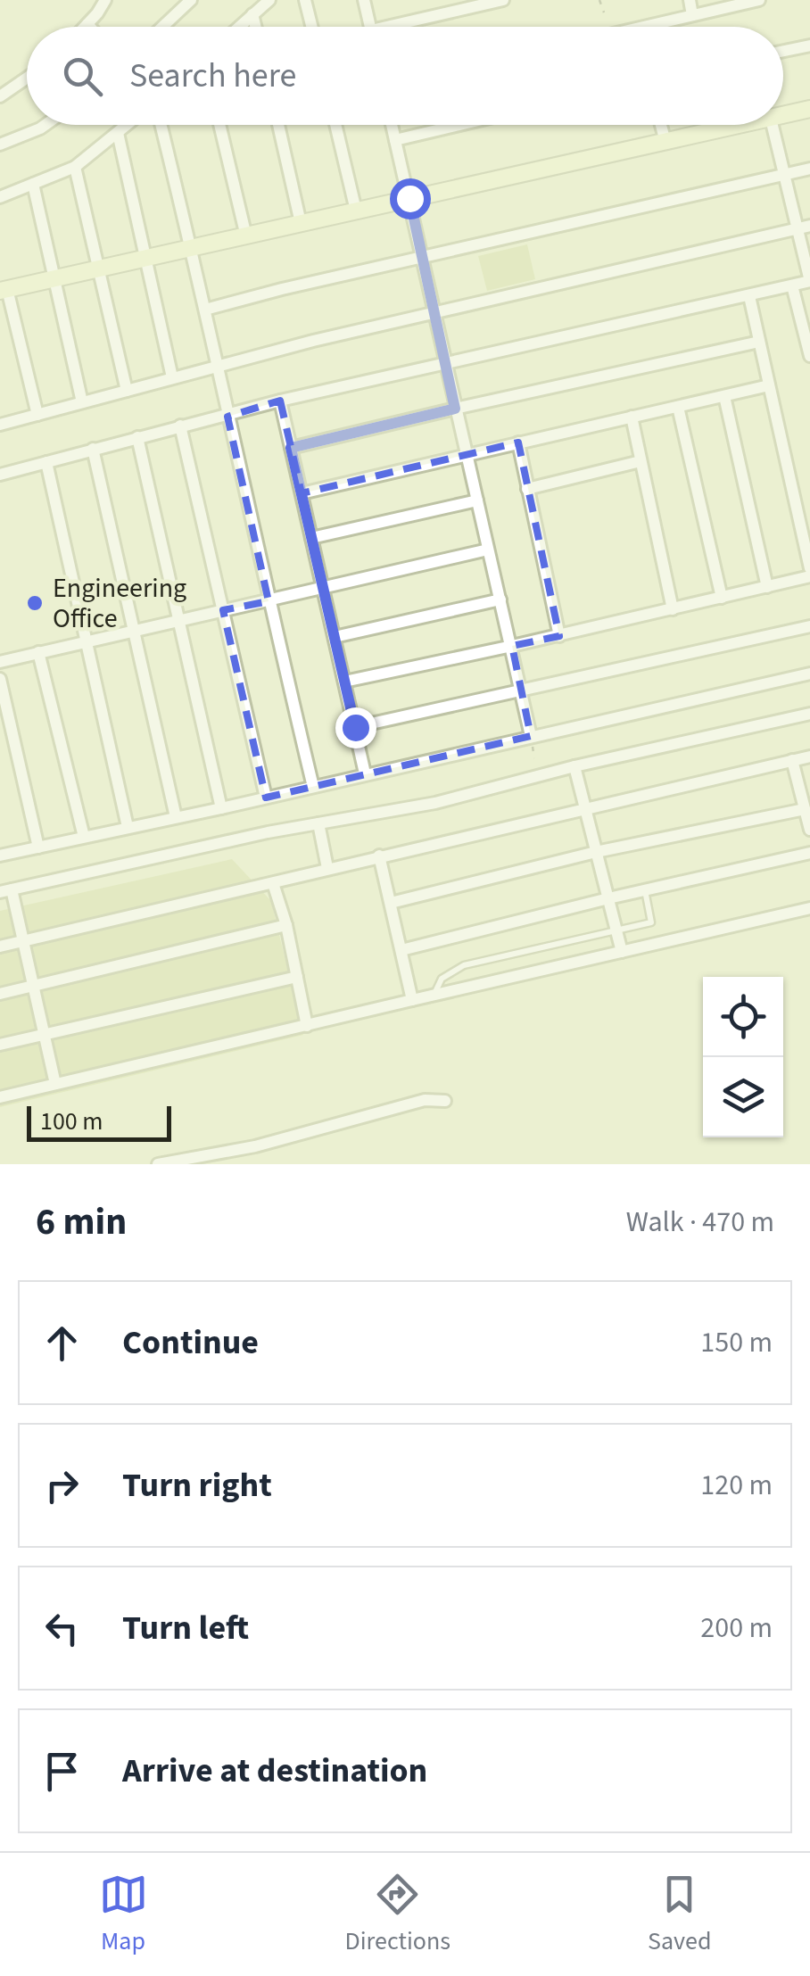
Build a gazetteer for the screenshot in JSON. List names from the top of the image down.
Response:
{
  "places": ["Engineering Office"],
  "scale_bar": "100 m",
  "page": {
    "search": "Search here",
    "scale": "100 m",
    "heading": ["6 min", "Walk · 470 m"],
    "list": [
      ["Continue", "150 m"],
      ["Turn right", "120 m"],
      ["Turn left", "200 m"],
      "Arrive at destination"
    ],
    "nav": ["Map", "Directions", "Saved"]
  }
}
